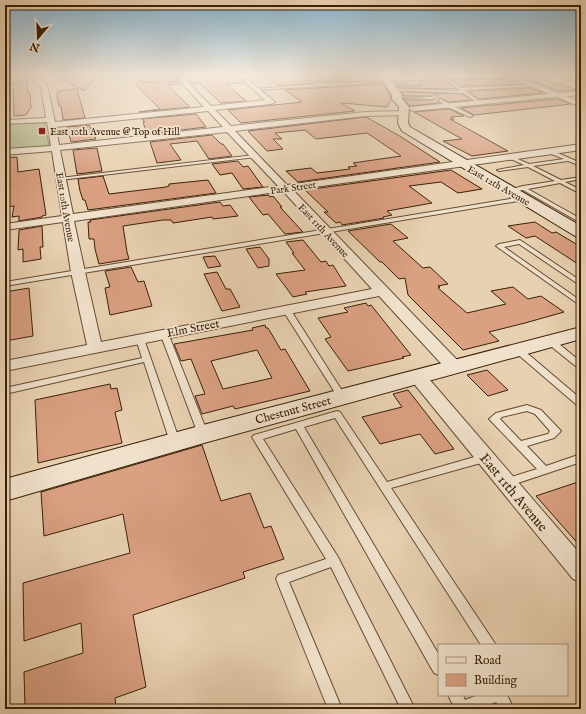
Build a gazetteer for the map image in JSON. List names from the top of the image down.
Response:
{
  "streets": {
    "street": [
      "East 12th Avenue",
      "Park Street",
      "East 10th Avenue",
      "East 11th Avenue",
      "Elm Street",
      "Chestnut Street"
    ]
  },
  "crossings": [
    ["East 12th Avenue", "Park Street"],
    ["Park Street", "East 10th Avenue"],
    ["Park Street", "East 11th Avenue"],
    ["East 10th Avenue", "Elm Street"],
    ["East 11th Avenue", "Elm Street"],
    ["East 11th Avenue", "Chestnut Street"]
  ],
  "places": {
    "transit": ["East 10th Avenue @ Top of Hill"]
  },
  "legend": ["Road", "Building"],
  "north": "bottom"
}
